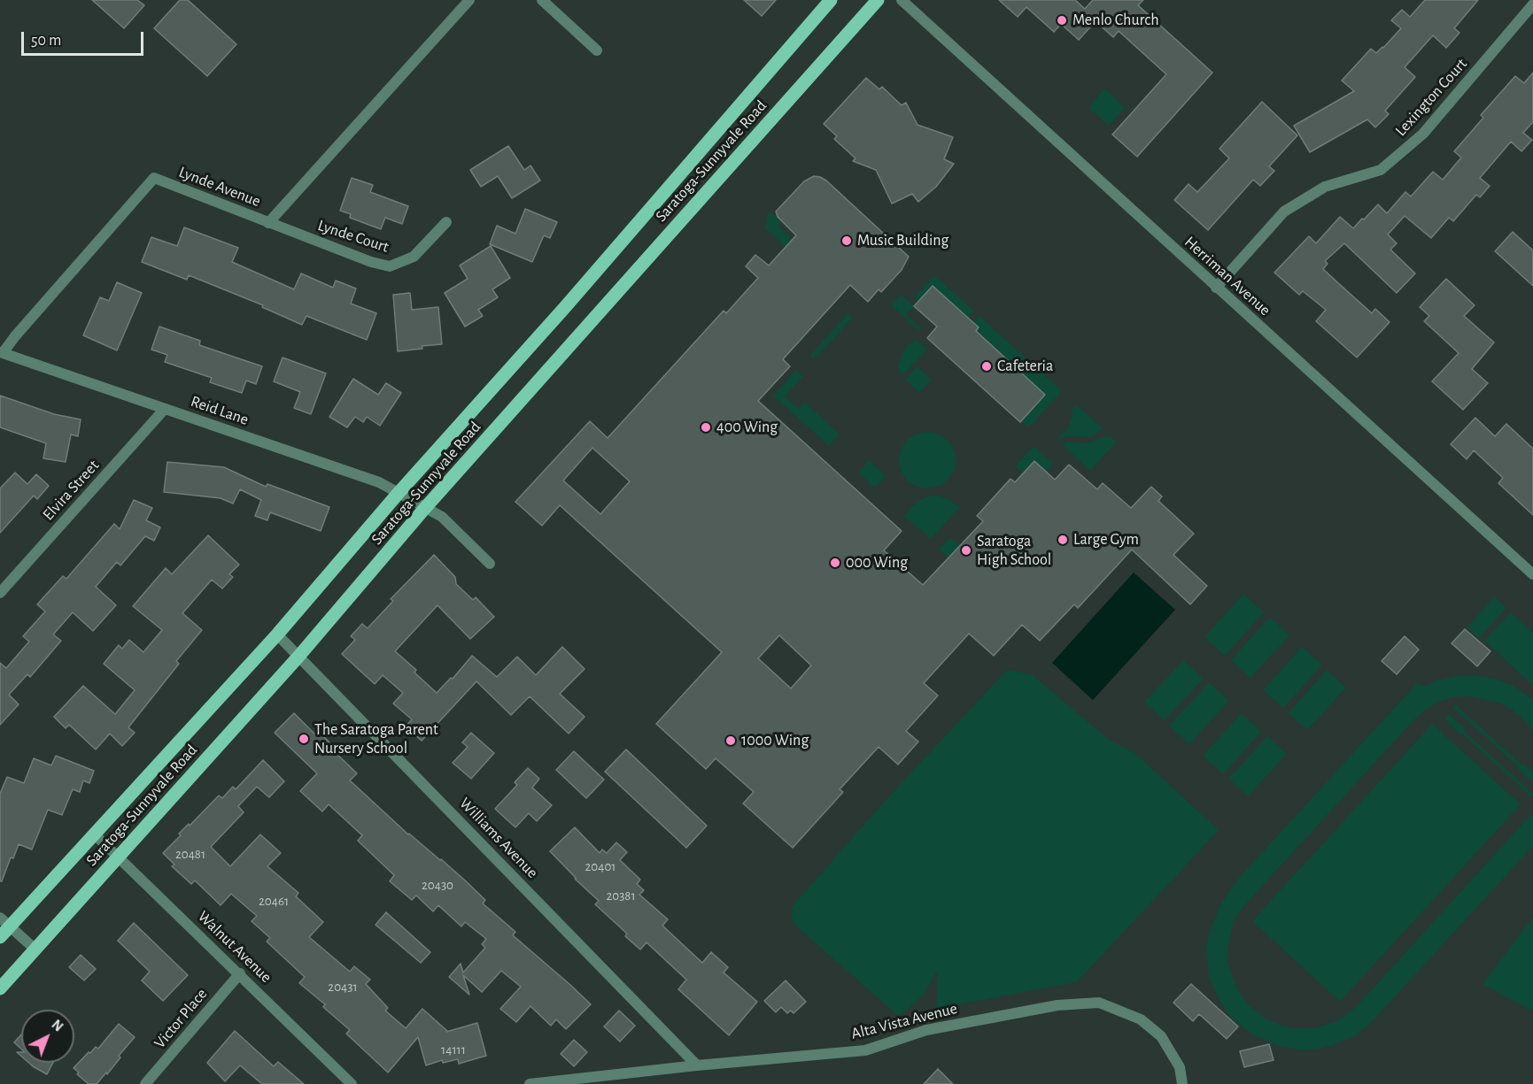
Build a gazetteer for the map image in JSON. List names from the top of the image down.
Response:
{
  "streets": {
    "main road": ["Saratoga-Sunnyvale Road"],
    "street": [
      "Lexington Court",
      "Lynde Avenue",
      "Lynde Court",
      "Herriman Avenue",
      "Reid Lane",
      "Elvira Street",
      "Williams Avenue",
      "Walnut Avenue",
      "Victor Place",
      "Alta Vista Avenue"
    ]
  },
  "crossings": [
    ["Lexington Court", "Herriman Avenue"],
    ["Saratoga-Sunnyvale Road", "Reid Lane"],
    ["Saratoga-Sunnyvale Road", "Williams Avenue"],
    ["Saratoga-Sunnyvale Road", "Walnut Avenue"],
    ["Lynde Avenue", "Lynde Court"],
    ["Lynde Avenue", "Reid Lane"],
    ["Reid Lane", "Elvira Street"],
    ["Williams Avenue", "Alta Vista Avenue"],
    ["Walnut Avenue", "Victor Place"]
  ],
  "places": [
    "Menlo Church",
    "Music Building",
    "Cafeteria",
    "400 Wing",
    "Large Gym",
    "Saratoga High School",
    "000 Wing",
    "The Saratoga Parent Nursery School",
    "1000 Wing"
  ],
  "house_numbers": [
    "20481",
    "20401",
    "20430",
    "20381",
    "20461",
    "20431",
    "14111"
  ],
  "scale_bar": "50 m",
  "north": "top right"
}
